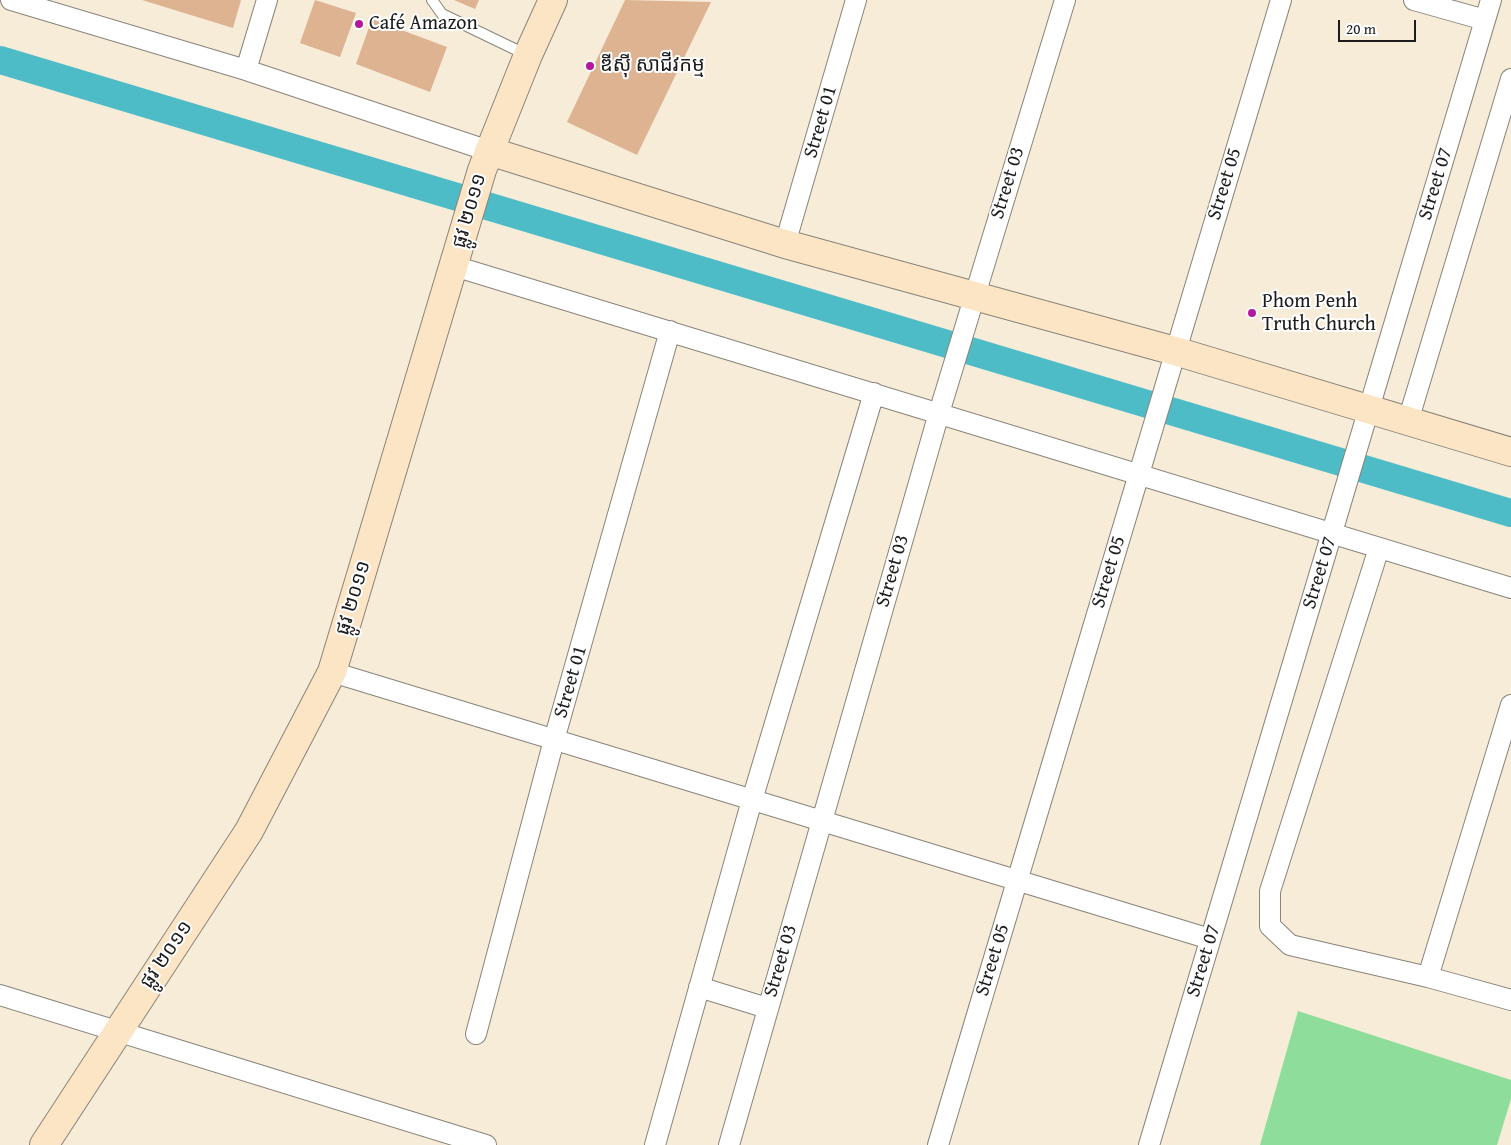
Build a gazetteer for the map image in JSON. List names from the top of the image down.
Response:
{
  "streets": {
    "street": [
      "Street 01",
      "Street 03",
      "Street 05",
      "Street 07",
      "ផ្លូវ ២០១១"
    ]
  },
  "places": ["Café Amazon", "ឌីស៊ី សាជីវកម្ម", "Phom Penh Truth Church"],
  "scale_bar": "20 m"
}
